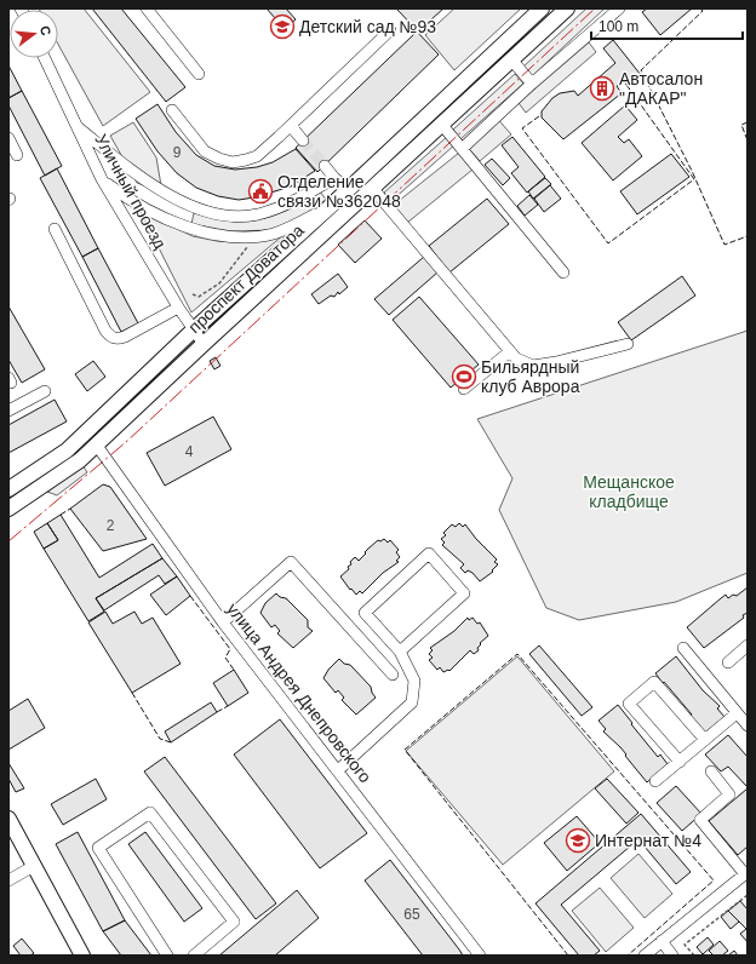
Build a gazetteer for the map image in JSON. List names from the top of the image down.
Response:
{
  "streets": {
    "main road": ["проспект Доватора"],
    "street": ["Уличный проезд", "улица Андрея Днепровского"]
  },
  "crossings": [
    ["Уличный проезд", "проспект Доватора"],
    ["проспект Доватора", "улица Андрея Днепровского"]
  ],
  "parks": ["Мещанское кладбище"],
  "places": {
    "school or university": ["Детский сад №93", "Интернат №4"],
    "building": ["Автосалон \"ДАКАР\""],
    "public building": ["Отделение связи №362048"],
    "sports": ["Бильярдный клуб Аврора"]
  },
  "house_numbers": [
    "9",
    "4",
    "2",
    "65"
  ],
  "scale_bar": "100 m",
  "north": "right"
}
